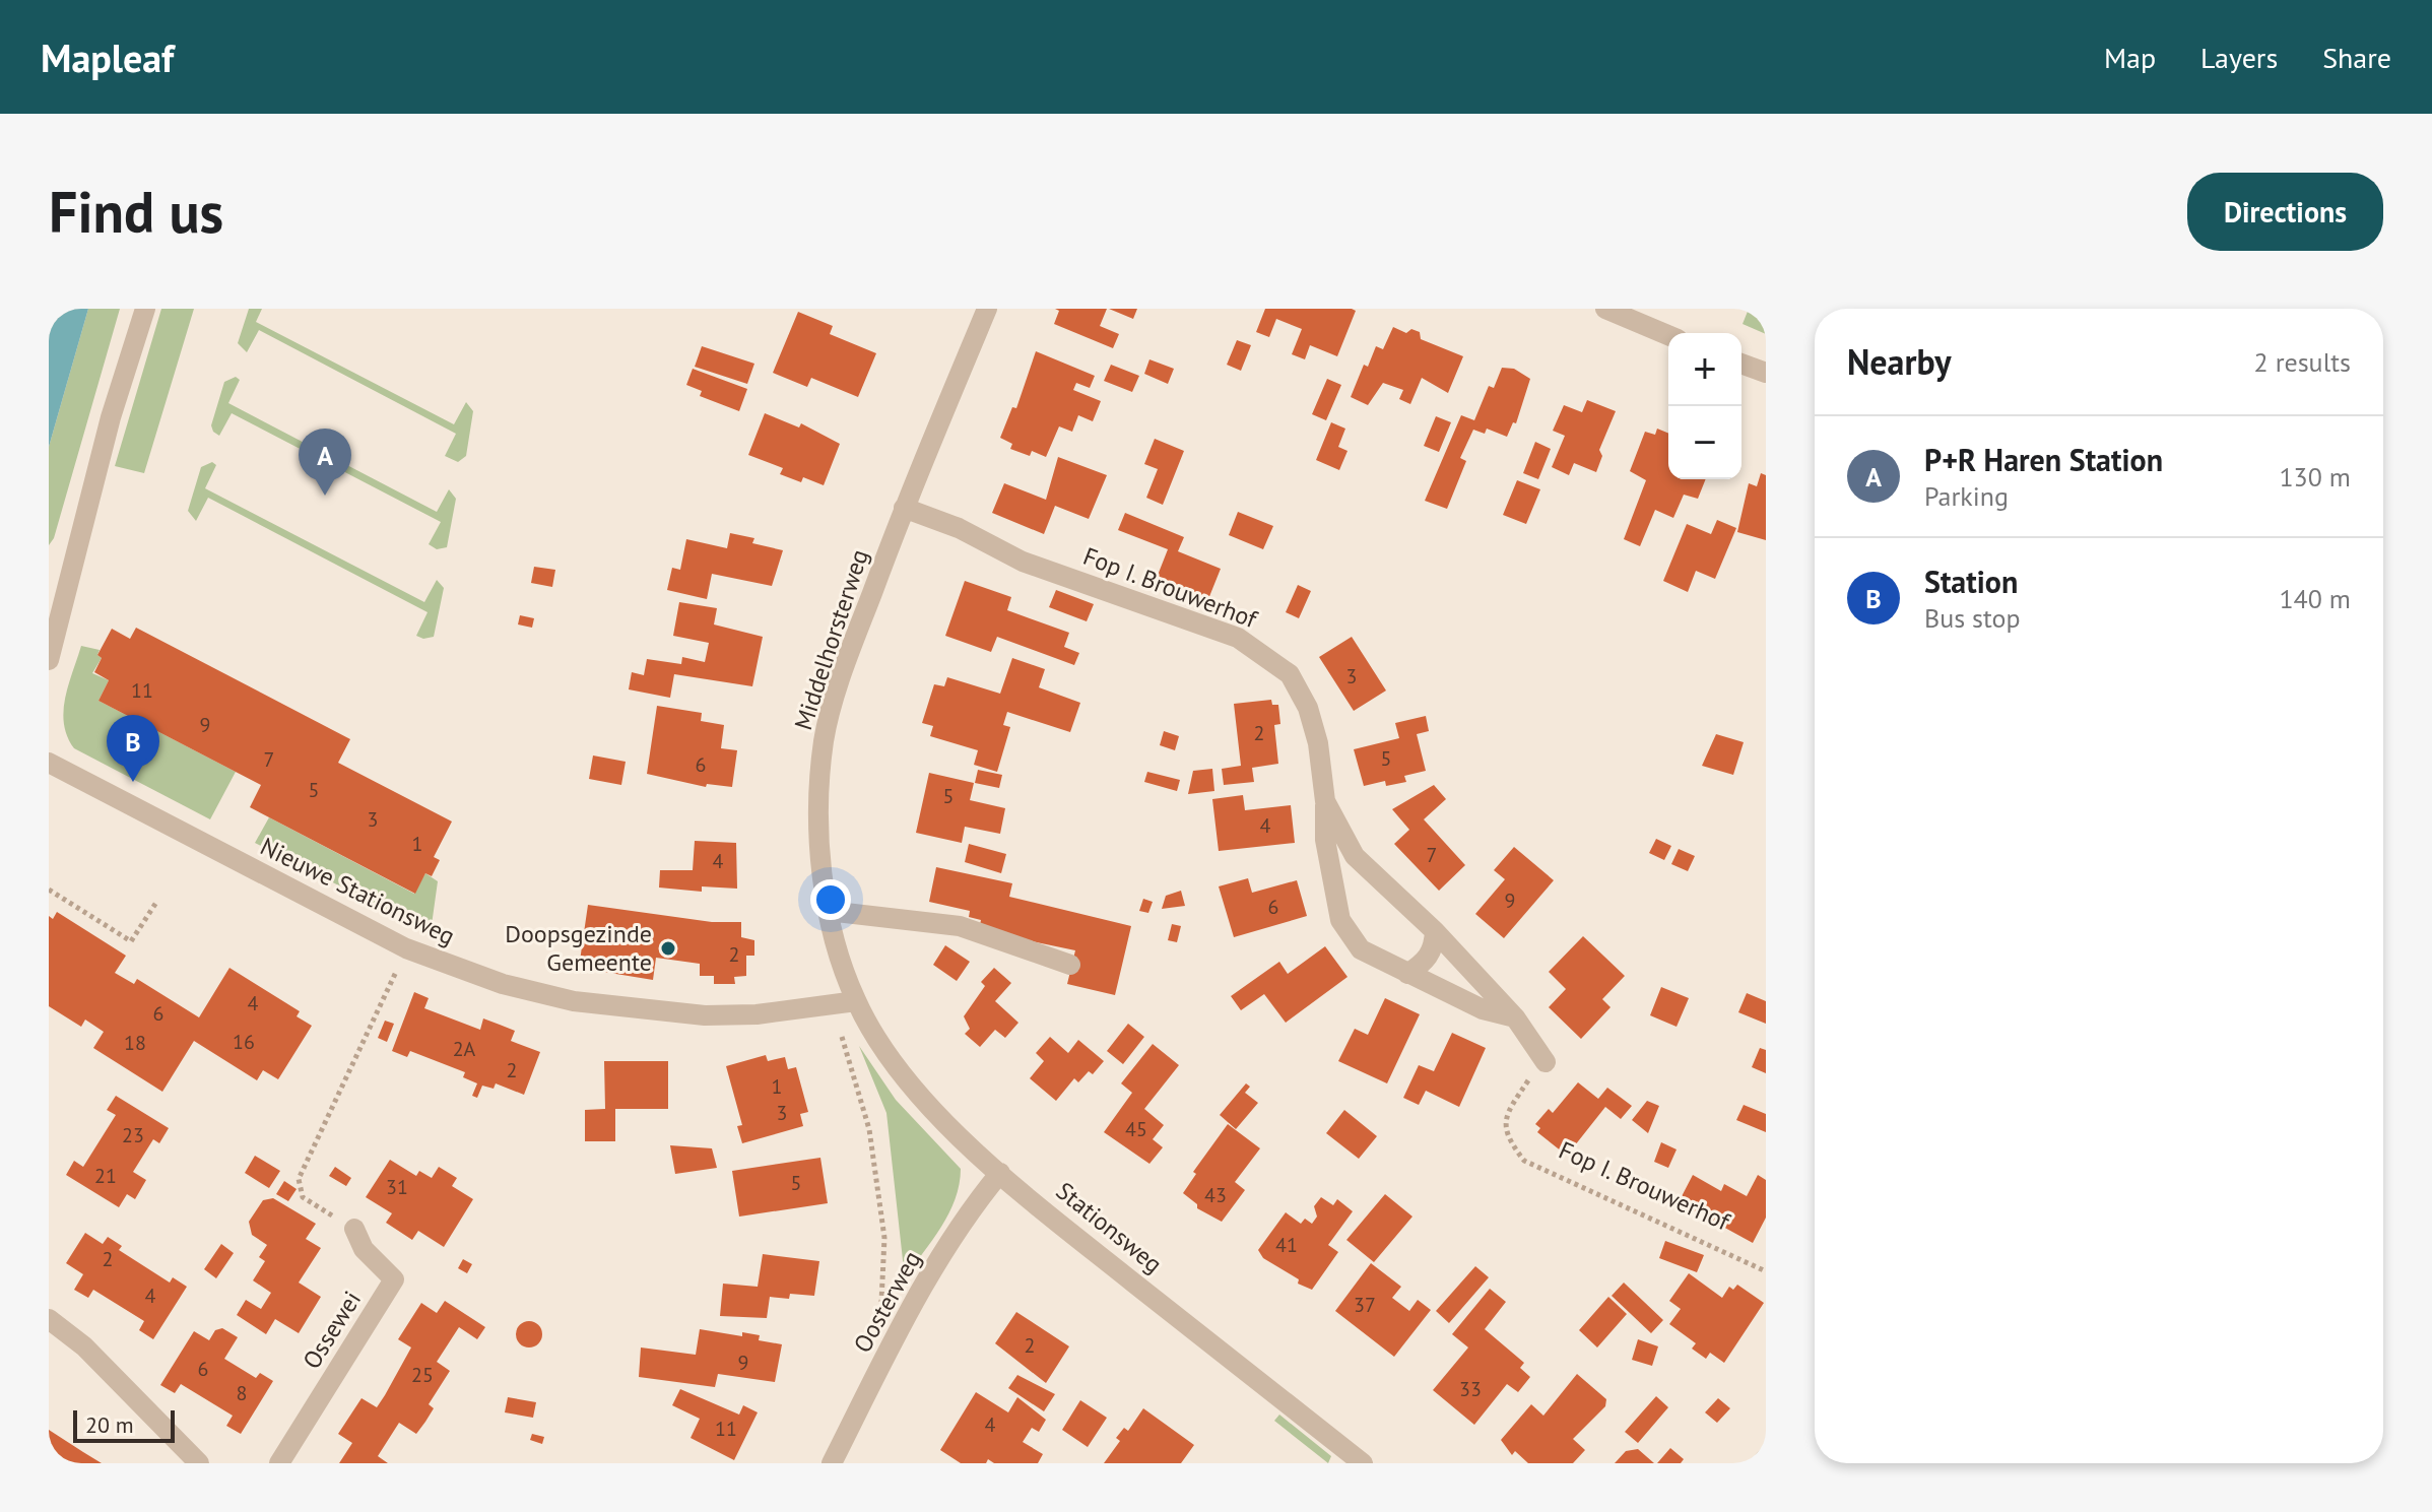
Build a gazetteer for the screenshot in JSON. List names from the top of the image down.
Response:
{
  "streets": {
    "street": [
      "Fop I. Brouwerhof",
      "Middelhorsterweg",
      "Nieuwe Stationsweg",
      "Stationsweg",
      "Oosterweg",
      "Ossewei"
    ]
  },
  "crossings": [
    ["Fop I. Brouwerhof", "Middelhorsterweg"],
    ["Middelhorsterweg", "Nieuwe Stationsweg"],
    ["Middelhorsterweg", "Stationsweg"],
    ["Nieuwe Stationsweg", "Stationsweg"],
    ["Stationsweg", "Oosterweg"]
  ],
  "places": ["Doopsgezinde Gemeente"],
  "house_numbers": [
    "3",
    "11",
    "9",
    "2",
    "5",
    "7",
    "6",
    "5",
    "5",
    "3",
    "4",
    "1",
    "7",
    "4",
    "9",
    "6",
    "2",
    "4",
    "6",
    "16",
    "18",
    "2A",
    "2",
    "1",
    "3",
    "45",
    "23",
    "21",
    "5",
    "31",
    "43",
    "41",
    "2",
    "4",
    "37",
    "2",
    "9",
    "6",
    "25",
    "33",
    "8",
    "4",
    "11"
  ],
  "scale_bar": "20 m",
  "page": {
    "header": "Mapleaf",
    "nav": ["Map", "Layers", "Share"],
    "buttons": "Directions",
    "title": "Find us",
    "heading": ["Nearby", "2 results"],
    "map_buttons": ["+", "−"],
    "list": [
      {
        "mark": "A",
        "name": "P+R Haren Station",
        "note": "Parking",
        "value": "130 m"
      },
      {
        "mark": "B",
        "name": "Station",
        "note": "Bus stop",
        "value": "140 m"
      }
    ],
    "pins": ["A", "B"],
    "scale": "20 m"
  }
}
